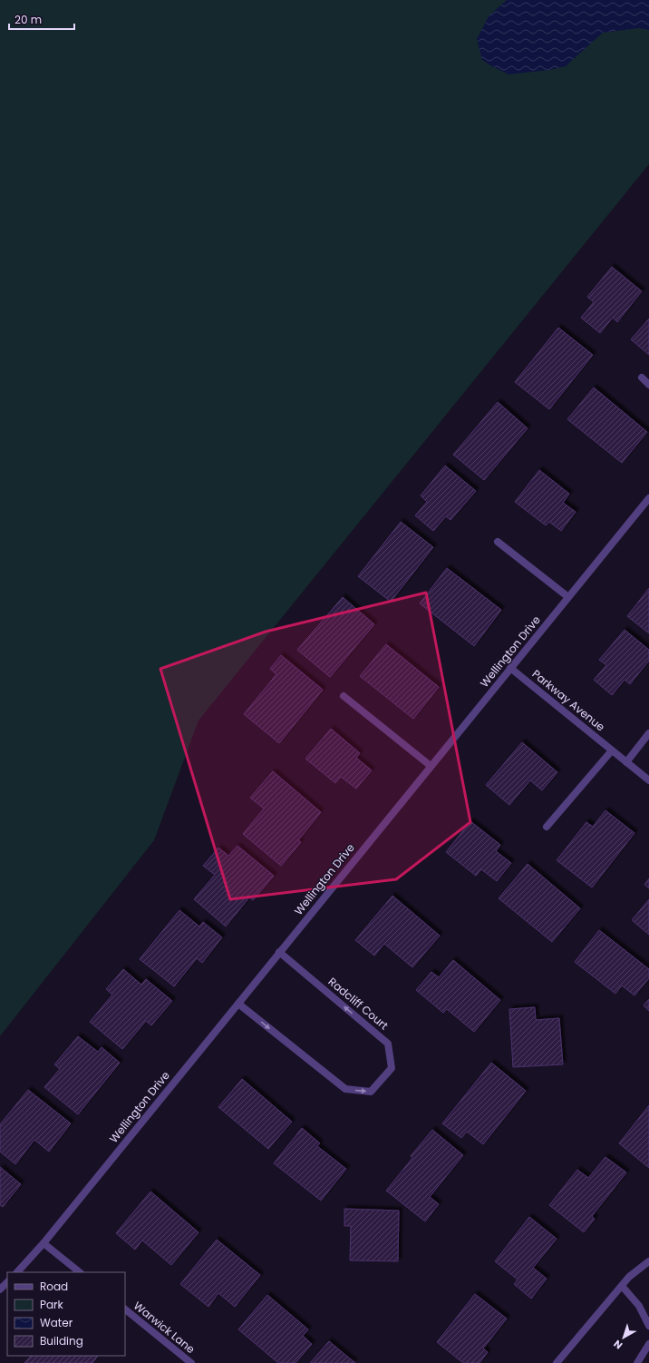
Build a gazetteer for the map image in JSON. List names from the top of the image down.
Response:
{
  "streets": {
    "street": [
      "Wellington Drive",
      "Parkway Avenue",
      "Radcliff Court",
      "Warwick Lane"
    ]
  },
  "crossings": [
    ["Wellington Drive", "Parkway Avenue"],
    ["Wellington Drive", "Radcliff Court"]
  ],
  "legend": [
    "Road",
    "Park",
    "Water",
    "Building"
  ],
  "scale_bar": "20 m",
  "north": "bottom left"
}
